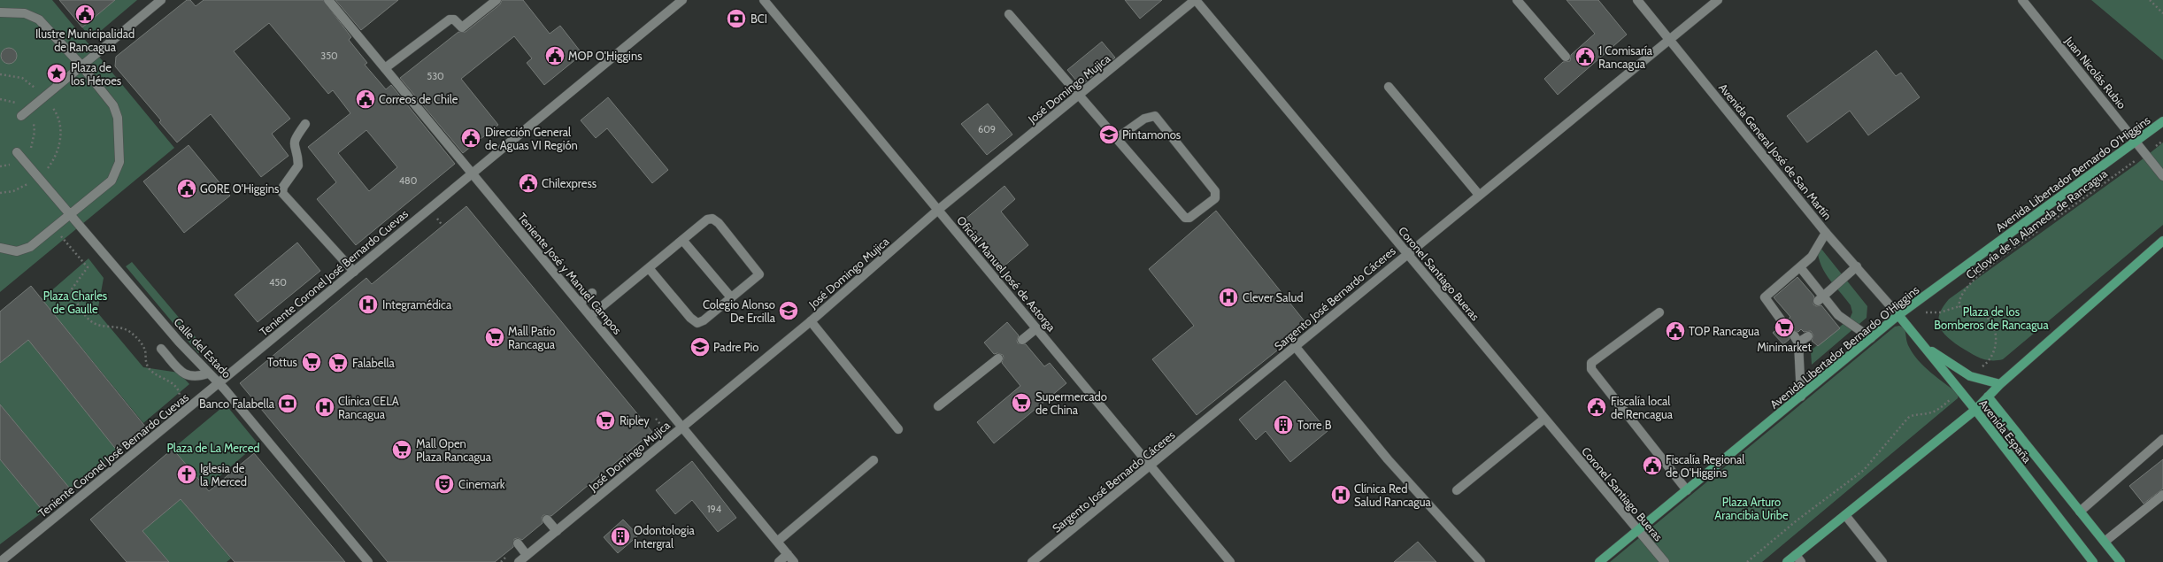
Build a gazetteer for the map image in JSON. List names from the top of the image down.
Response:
{
  "streets": {
    "main road": ["Avenida Libertador Bernardo O'Higgins", "Avenida España"],
    "street": [
      "Juan Nicolás Rubio",
      "José Domingo Mujica",
      "Avenida General José de San Martín",
      "Teniente Coronel José Bernardo Cuevas",
      "Teniente José y Manuel Campos",
      "Oficial Manuel José de Astorga",
      "Coronel Santiago Bueras",
      "Sargento José Bernardo Cáceres",
      "Calle del Estado"
    ],
    "path": ["Ciclovía de la Alameda de Rancagua"]
  },
  "crossings": [
    ["Juan Nicolás Rubio", "Avenida Libertador Bernardo O'Higgins"],
    ["Juan Nicolás Rubio", "Ciclovía de la Alameda de Rancagua"],
    ["José Domingo Mujica", "Teniente José y Manuel Campos"],
    ["José Domingo Mujica", "Oficial Manuel José de Astorga"],
    ["José Domingo Mujica", "Coronel Santiago Bueras"],
    ["Avenida General José de San Martín", "Avenida Libertador Bernardo O'Higgins"],
    ["Avenida General José de San Martín", "Sargento José Bernardo Cáceres"],
    ["Avenida General José de San Martín", "Avenida España"],
    ["Avenida Libertador Bernardo O'Higgins", "Coronel Santiago Bueras"],
    ["Avenida Libertador Bernardo O'Higgins", "Avenida España"],
    ["Teniente Coronel José Bernardo Cuevas", "Teniente José y Manuel Campos"],
    ["Teniente Coronel José Bernardo Cuevas", "Calle del Estado"],
    ["Oficial Manuel José de Astorga", "Sargento José Bernardo Cáceres"],
    ["Coronel Santiago Bueras", "Sargento José Bernardo Cáceres"]
  ],
  "parks": [
    "Plaza Charles de Gaulle",
    "Plaza de los Bomberos de Rancagua",
    "Plaza de La Merced",
    "Plaza Arturo Arancibia Uribe"
  ],
  "places": {
    "public building": [
      "Ilustre Municipalidad de Rancagua",
      "MOP O'Higgins",
      "1 Comisaría Rancagua",
      "Correos de Chile",
      "Dirección General de Aguas VI Región",
      "Chilexpress",
      "GORE O'Higgins",
      "TOP Rancagua",
      "Fiscalía local de Rencagua",
      "Fiscalía Regional de O'Higgins"
    ],
    "bank": ["BCI", "Banco Falabella"],
    "place": ["Plaza de los Héroes"],
    "school or university": ["Pintamonos", "Colegio Alonso De Ercilla", "Padre Pio"],
    "hospital": [
      "Clever Salud",
      "Integramédica",
      "Clínica CELA Rancagua",
      "Clínica Red Salud Rancagua"
    ],
    "supermarket": [
      "Minimarket",
      "Mall Patio Rancagua",
      "Tottus",
      "Falabella",
      "Supermercado de China",
      "Ripley",
      "Mall Open Plaza Rancagua"
    ],
    "building": ["Torre B", "Odontologia Intergral"],
    "church": ["Iglesia de la Merced"],
    "theatre": ["Cinemark"]
  },
  "house_numbers": [
    "350",
    "530",
    "609",
    "480",
    "450",
    "194"
  ]
}
